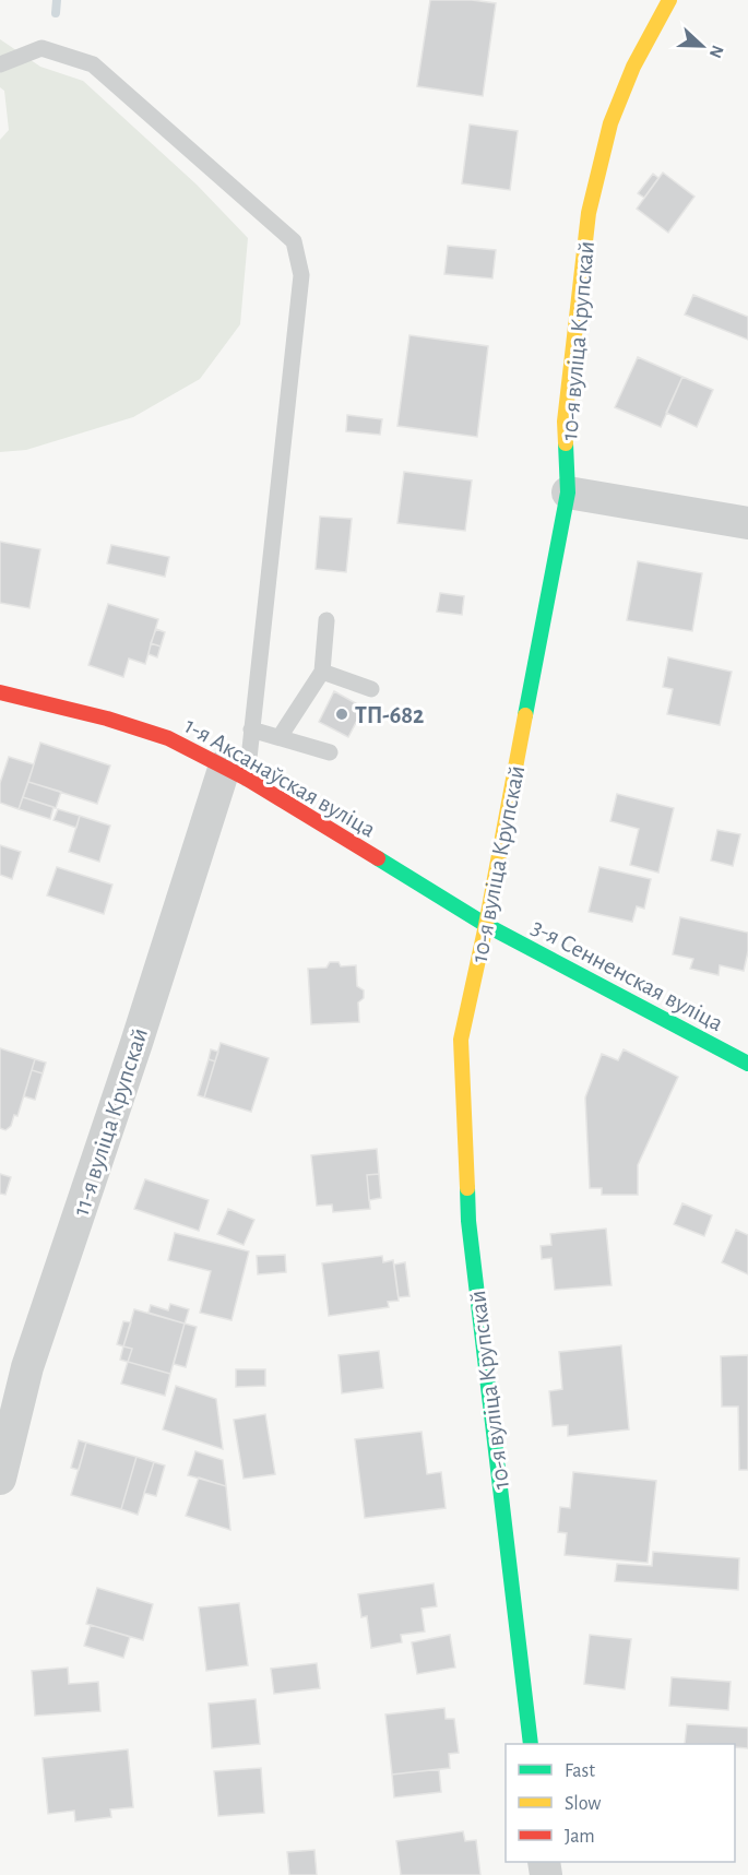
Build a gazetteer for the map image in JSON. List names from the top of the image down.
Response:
{
  "streets": {
    "street": [
      "10-я вуліца Крупскай",
      "1-я Аксанаўская вуліца",
      "3-я Сенненская вуліца",
      "11-я вуліца Крупскай"
    ]
  },
  "crossings": [
    ["10-я вуліца Крупскай", "1-я Аксанаўская вуліца"],
    ["10-я вуліца Крупскай", "3-я Сенненская вуліца"],
    ["1-я Аксанаўская вуліца", "3-я Сенненская вуліца"],
    ["1-я Аксанаўская вуліца", "11-я вуліца Крупскай"]
  ],
  "places": ["ТП-682"],
  "legend": ["Fast", "Slow", "Jam"],
  "north": "right"
}
